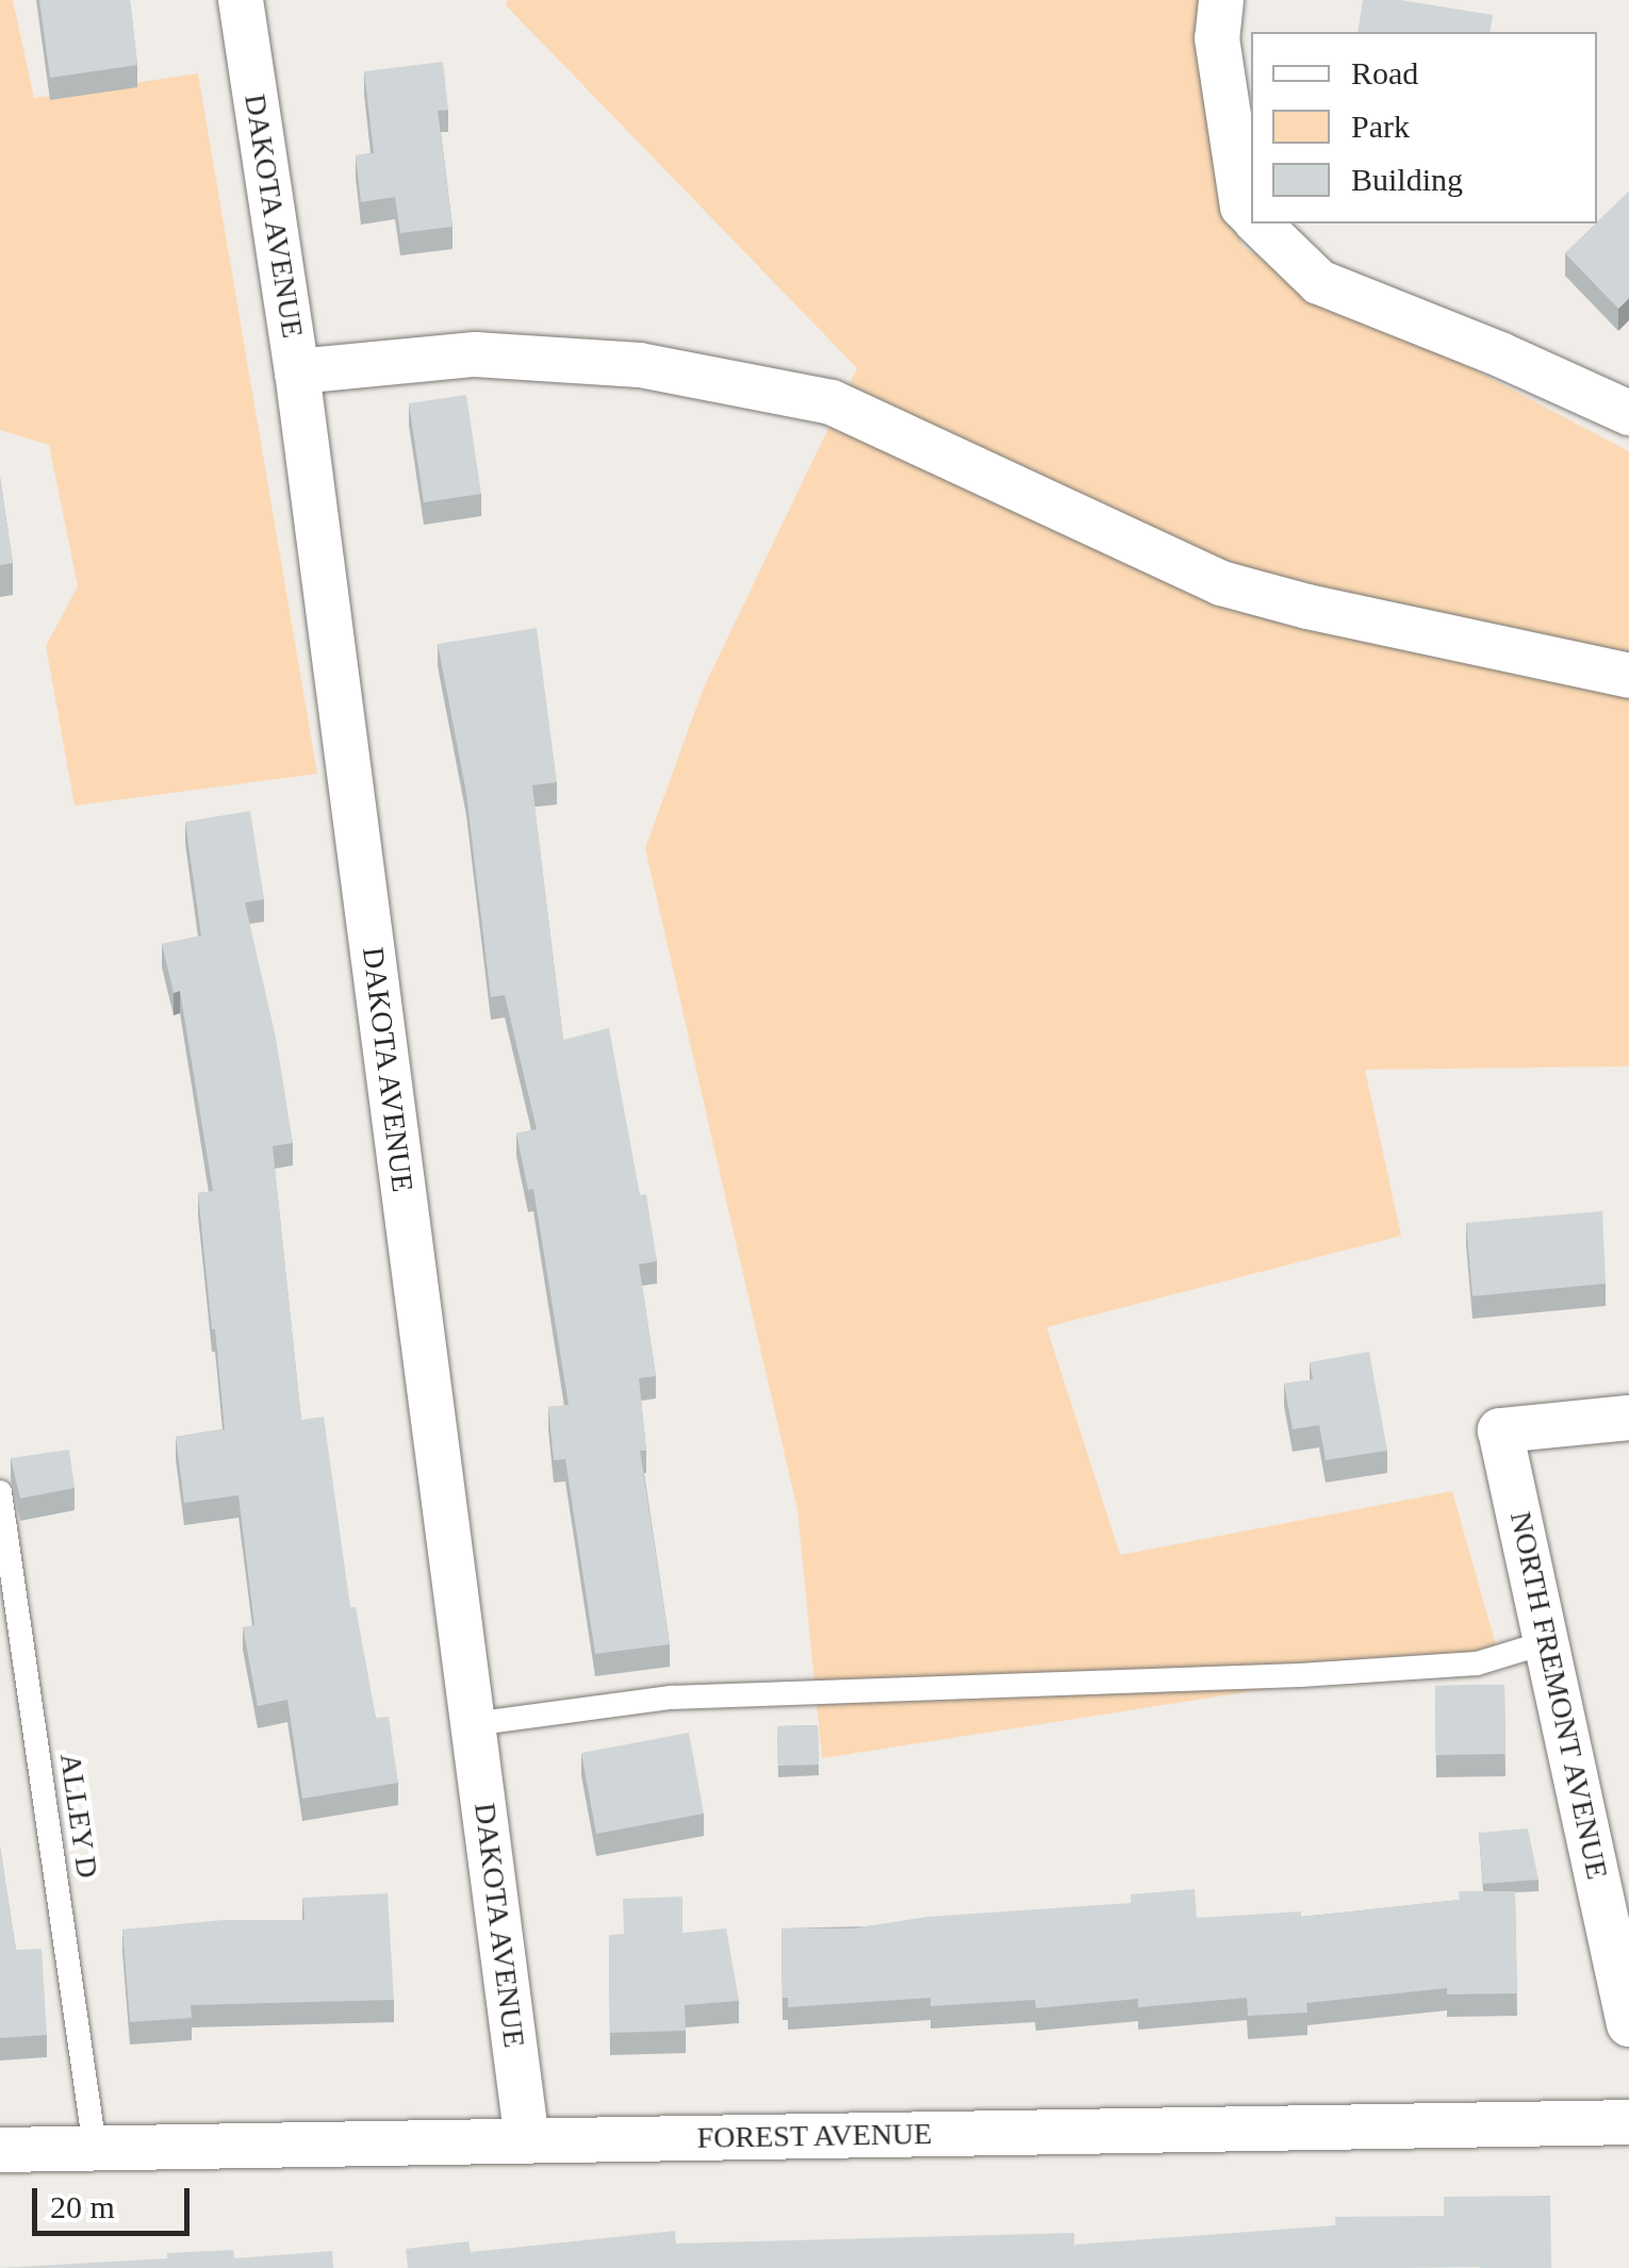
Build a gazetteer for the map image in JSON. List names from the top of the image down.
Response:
{
  "streets": {
    "street": ["DAKOTA AVENUE", "NORTH FREMONT AVENUE", "FOREST AVENUE"],
    "lane": ["ALLEY D"]
  },
  "crossings": [
    ["DAKOTA AVENUE", "FOREST AVENUE"],
    ["ALLEY D", "FOREST AVENUE"]
  ],
  "legend": ["Road", "Park", "Building"],
  "scale_bar": "20 m"
}
